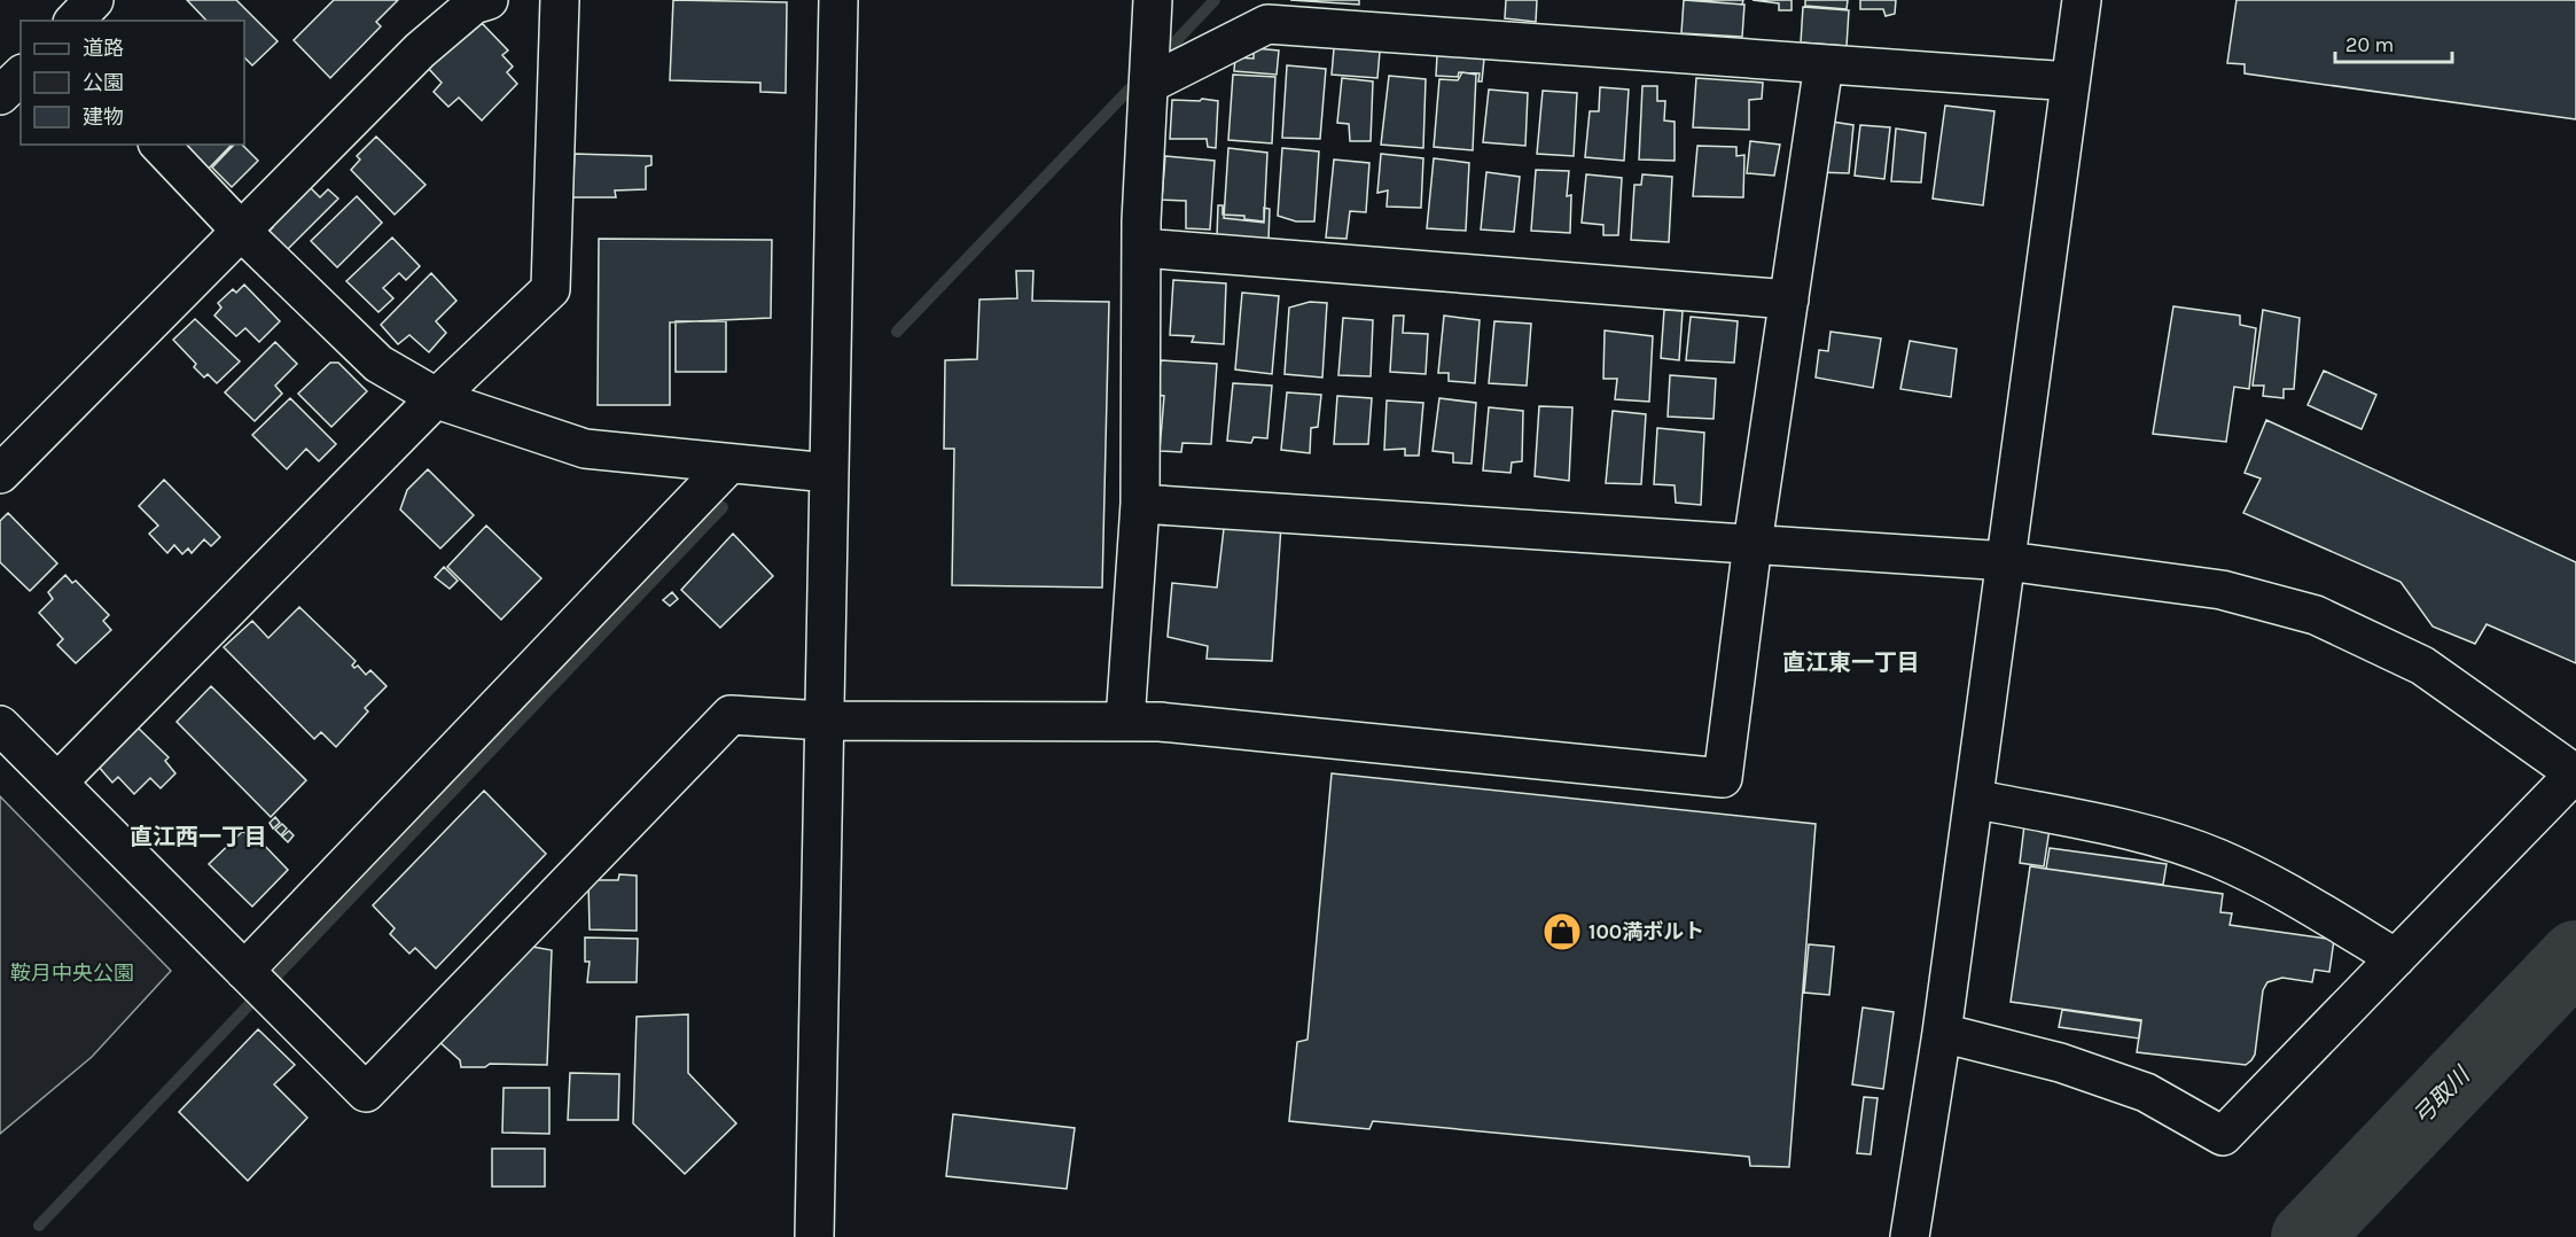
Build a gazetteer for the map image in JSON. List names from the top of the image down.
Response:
{
  "districts": ["直江東一丁目", "直江西一丁目"],
  "water": ["弓取川"],
  "parks": ["鞍月中央公園"],
  "places": {
    "shop": ["100満ボルト"]
  },
  "legend": ["道路", "公園", "建物"],
  "scale_bar": "20 m"
}
